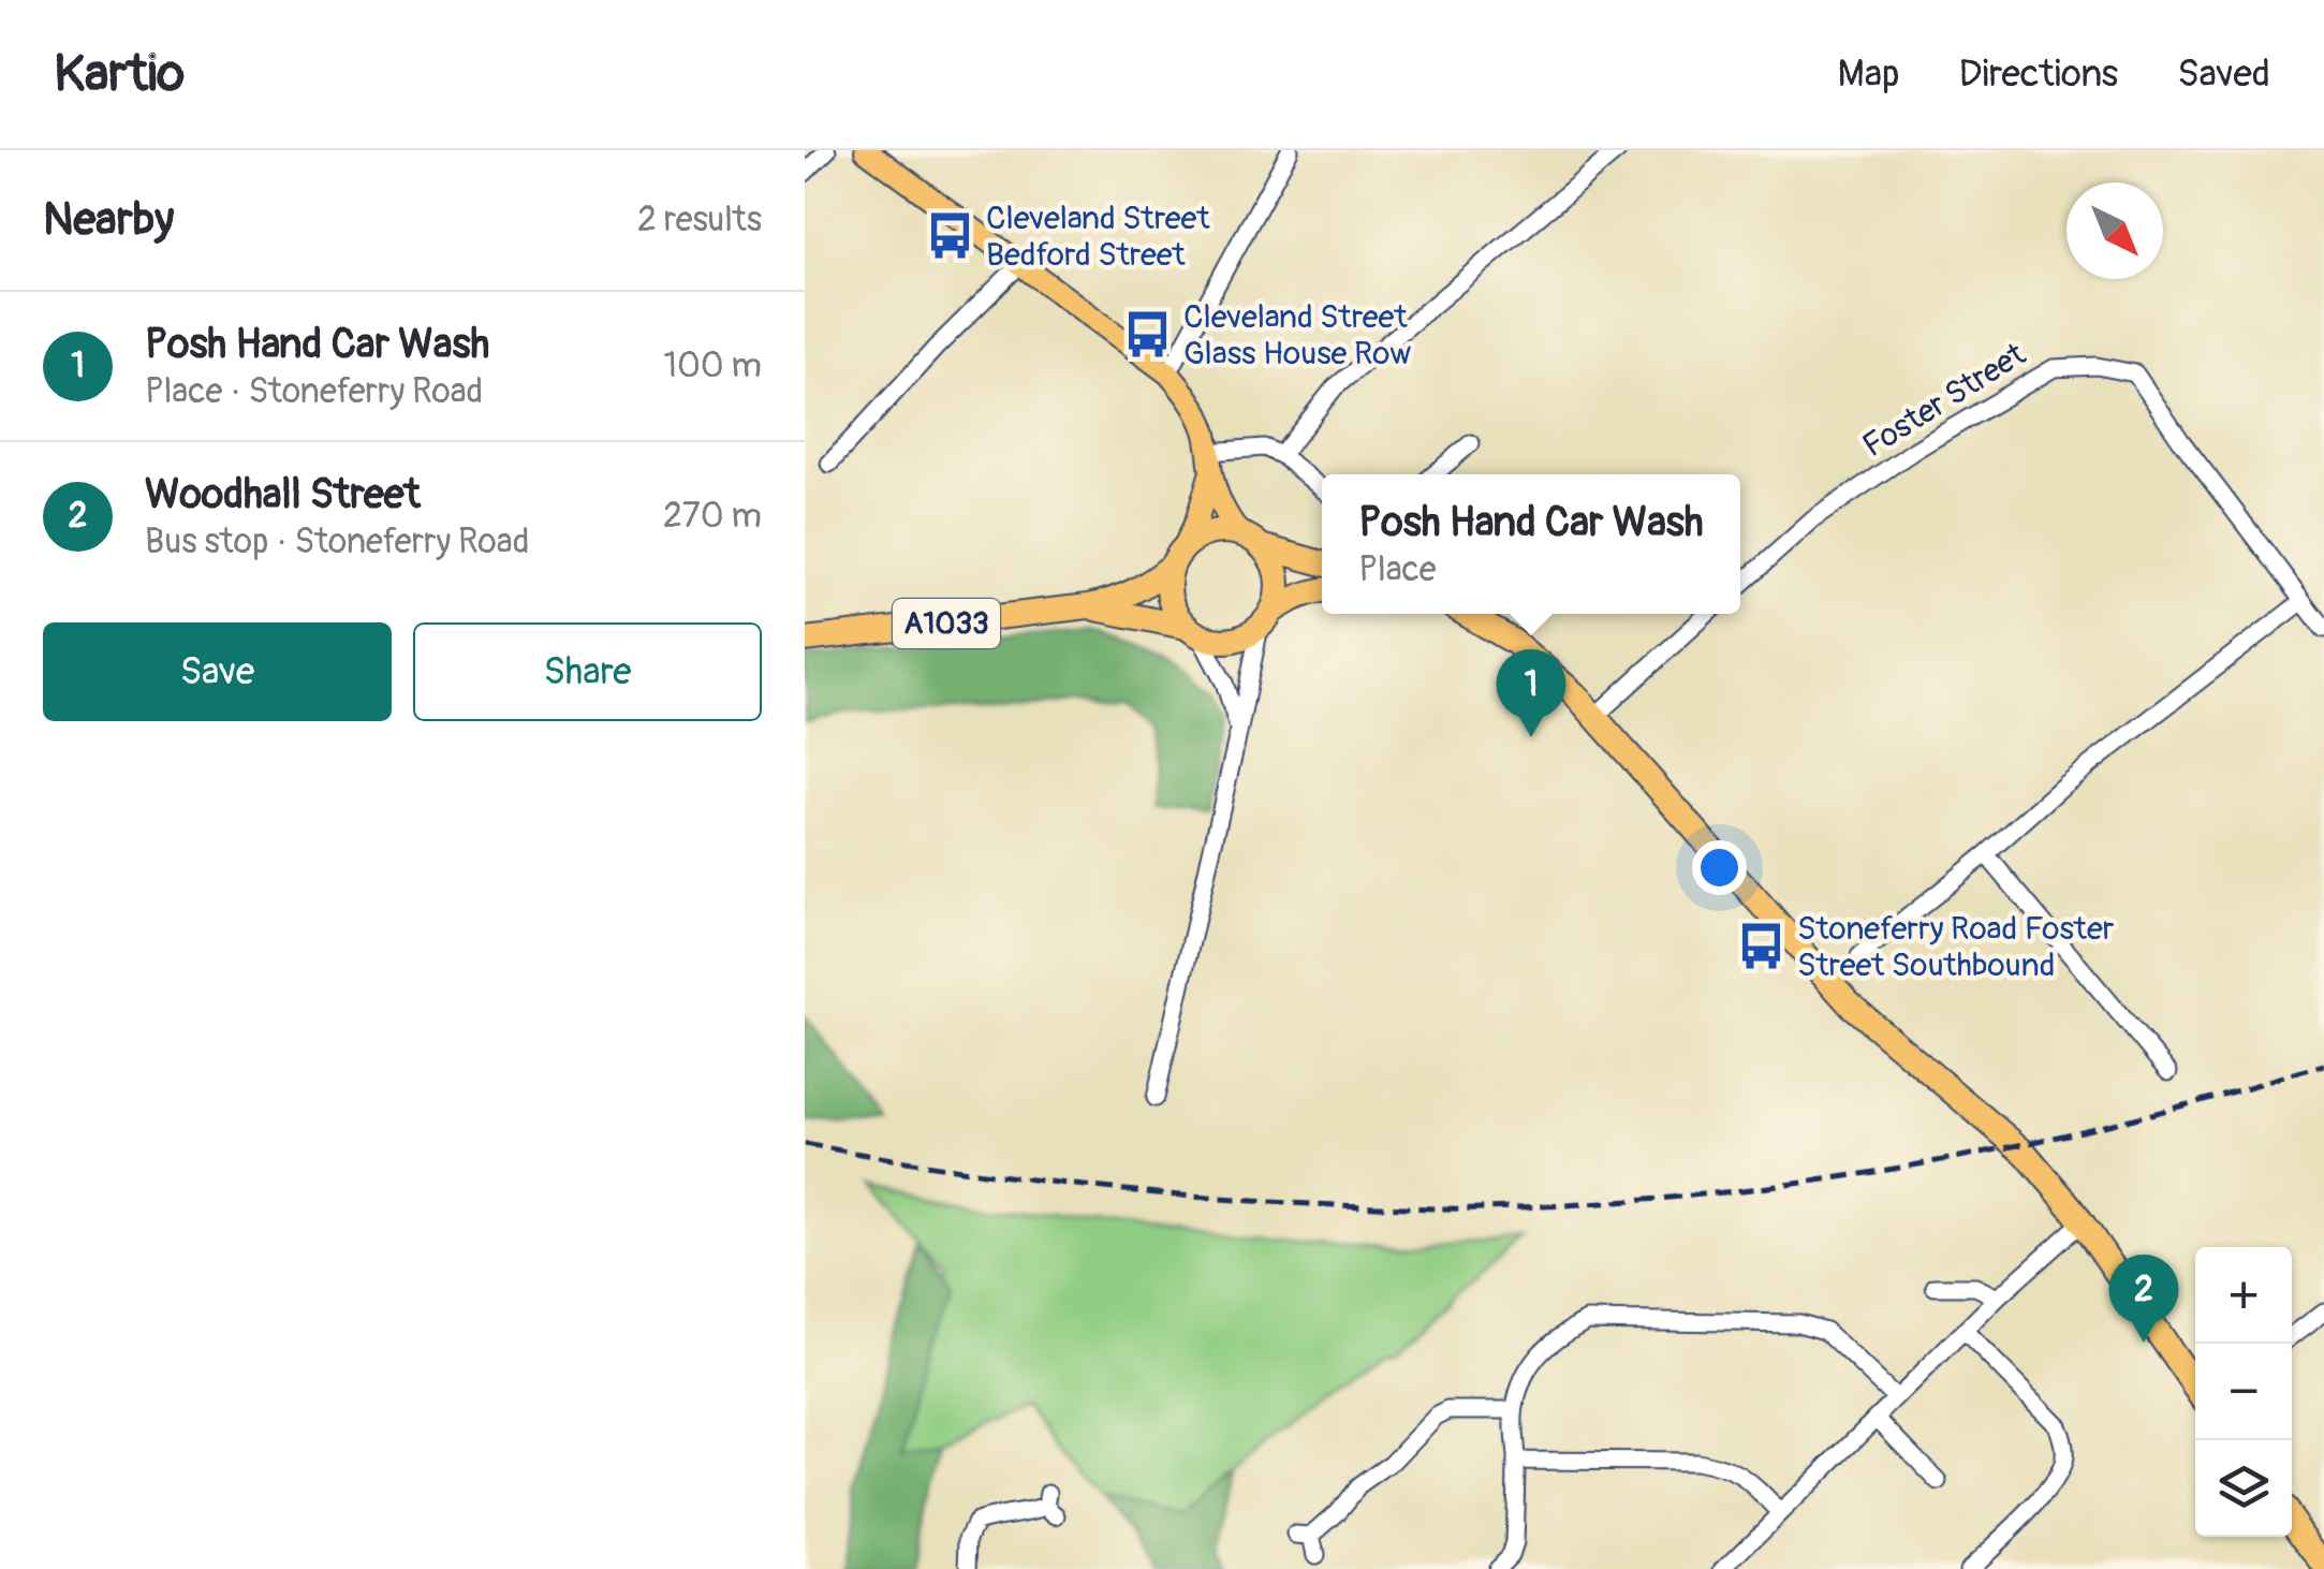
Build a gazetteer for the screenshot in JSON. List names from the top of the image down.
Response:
{
  "streets": {
    "highway": ["A1033"],
    "street": ["Foster Street"]
  },
  "places": {
    "bus stop": ["Cleveland Street Bedford Street", "Cleveland Street Glass House Row", "Stoneferry Road Foster Street Southbound"]
  },
  "north": "bottom right",
  "page": {
    "header": "Kartio",
    "nav": ["Map", "Directions", "Saved"],
    "heading": ["Nearby", "2 results"],
    "list": [
      {
        "mark": "1",
        "name": "Posh Hand Car Wash",
        "note": "Place · Stoneferry Road",
        "value": "100 m"
      },
      {
        "mark": "2",
        "name": "Woodhall Street",
        "note": "Bus stop · Stoneferry Road",
        "value": "270 m"
      }
    ],
    "popup": ["Posh Hand Car Wash", "Place"],
    "buttons": ["Save", "Share"],
    "pins": ["1", "2"],
    "map_buttons": ["+", "−"]
  }
}
